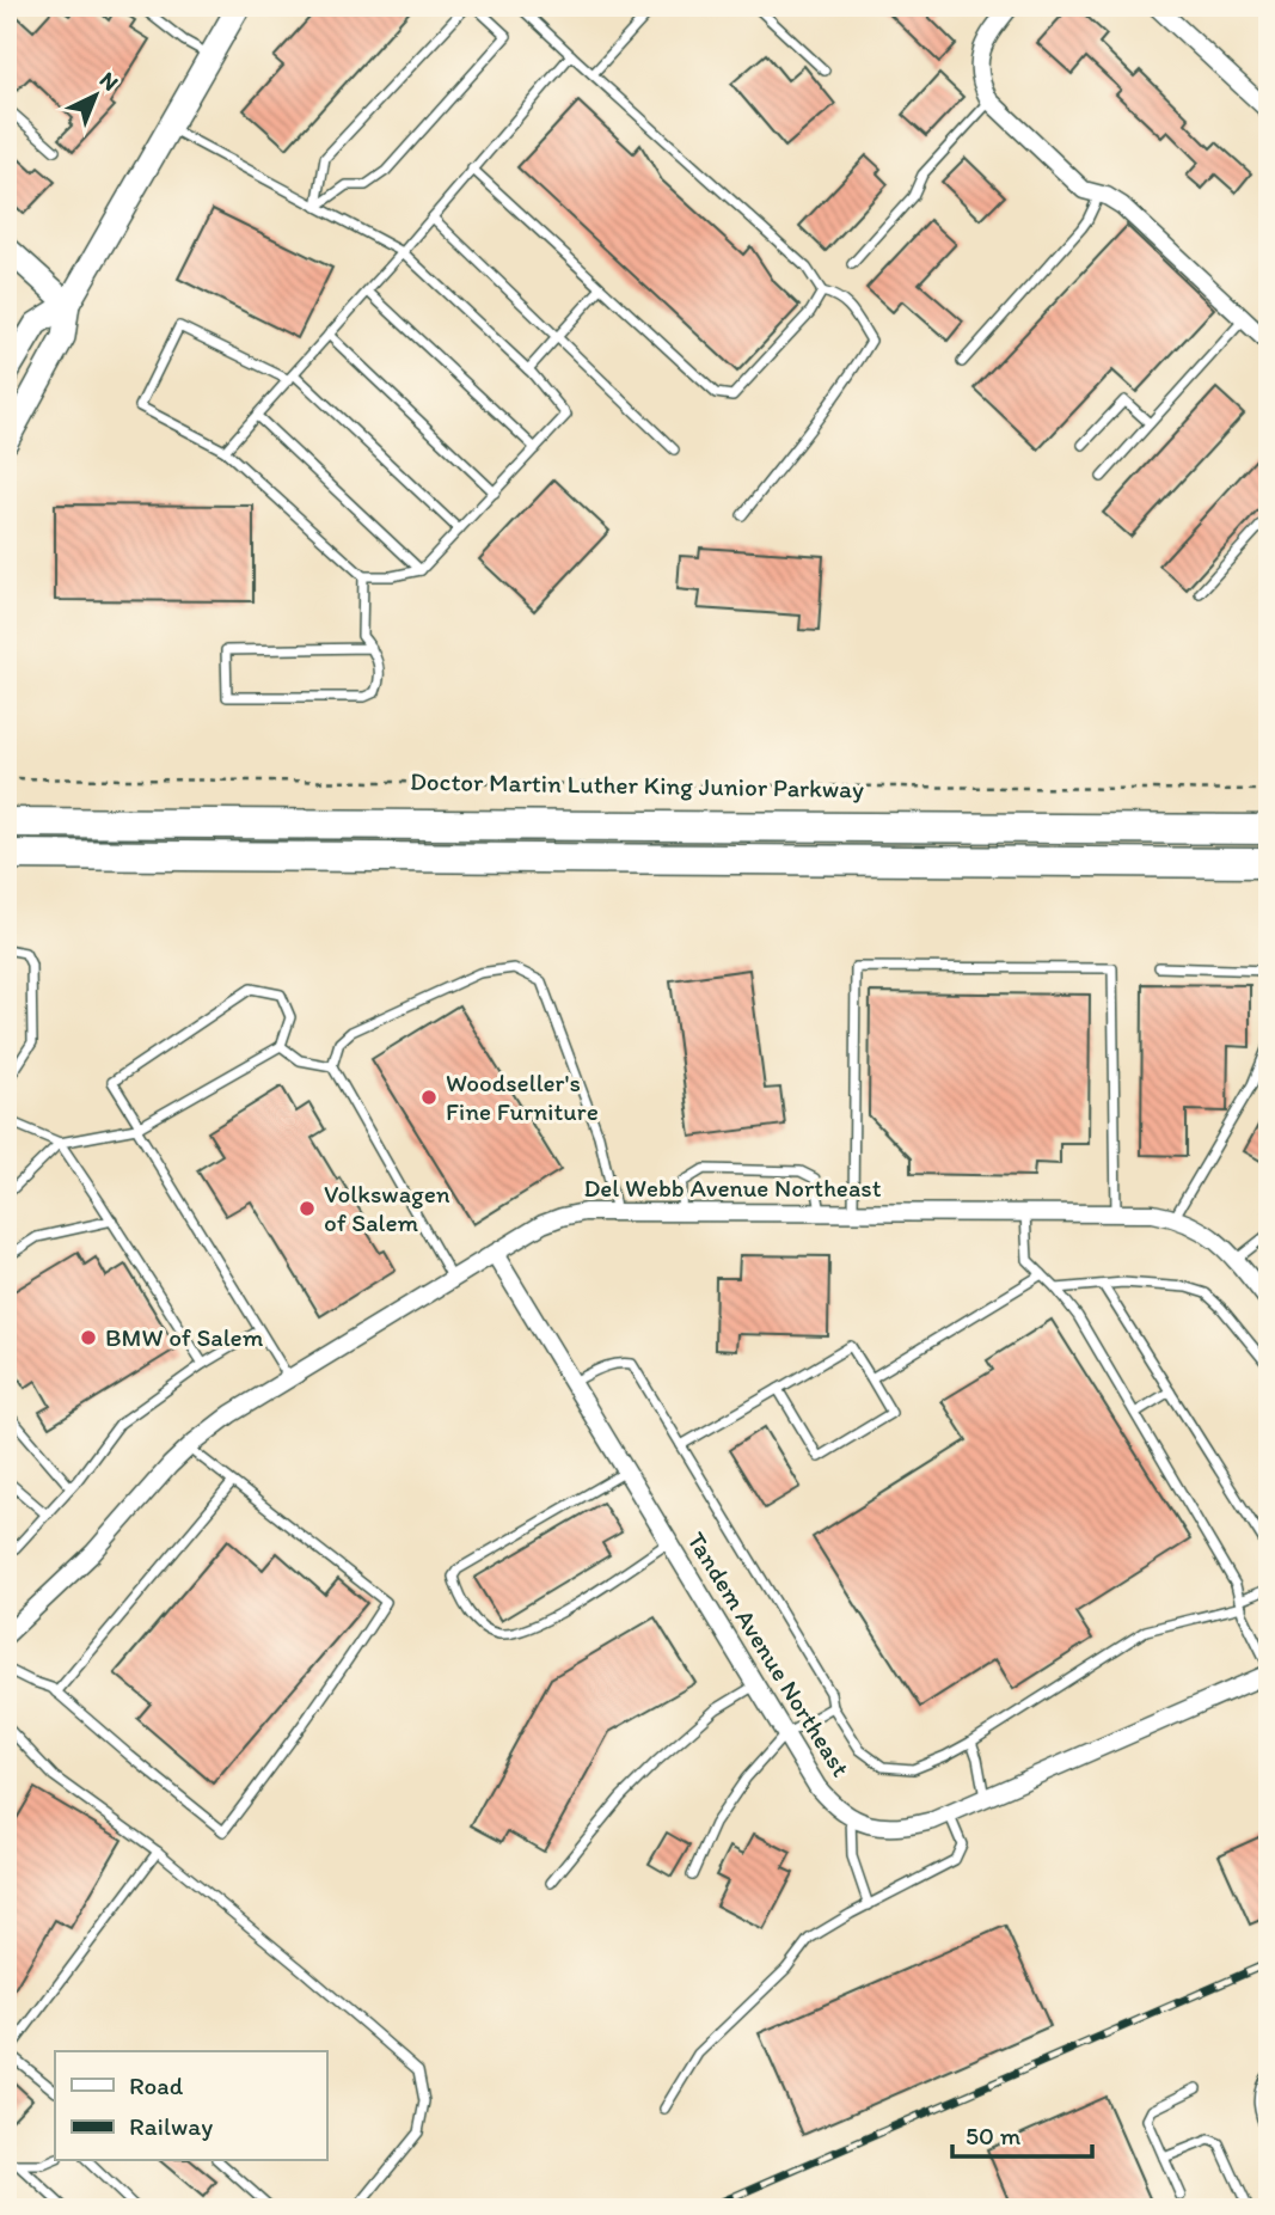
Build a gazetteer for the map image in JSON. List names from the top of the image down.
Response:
{
  "streets": {
    "highway": ["Doctor Martin Luther King Junior Parkway"],
    "street": ["Del Webb Avenue Northeast", "Tandem Avenue Northeast"]
  },
  "crossings": [
    ["Del Webb Avenue Northeast", "Tandem Avenue Northeast"]
  ],
  "places": ["Woodseller's Fine Furniture", "Volkswagen of Salem", "BMW of Salem"],
  "legend": ["Road", "Railway"],
  "scale_bar": "50 m",
  "north": "top right"
}
